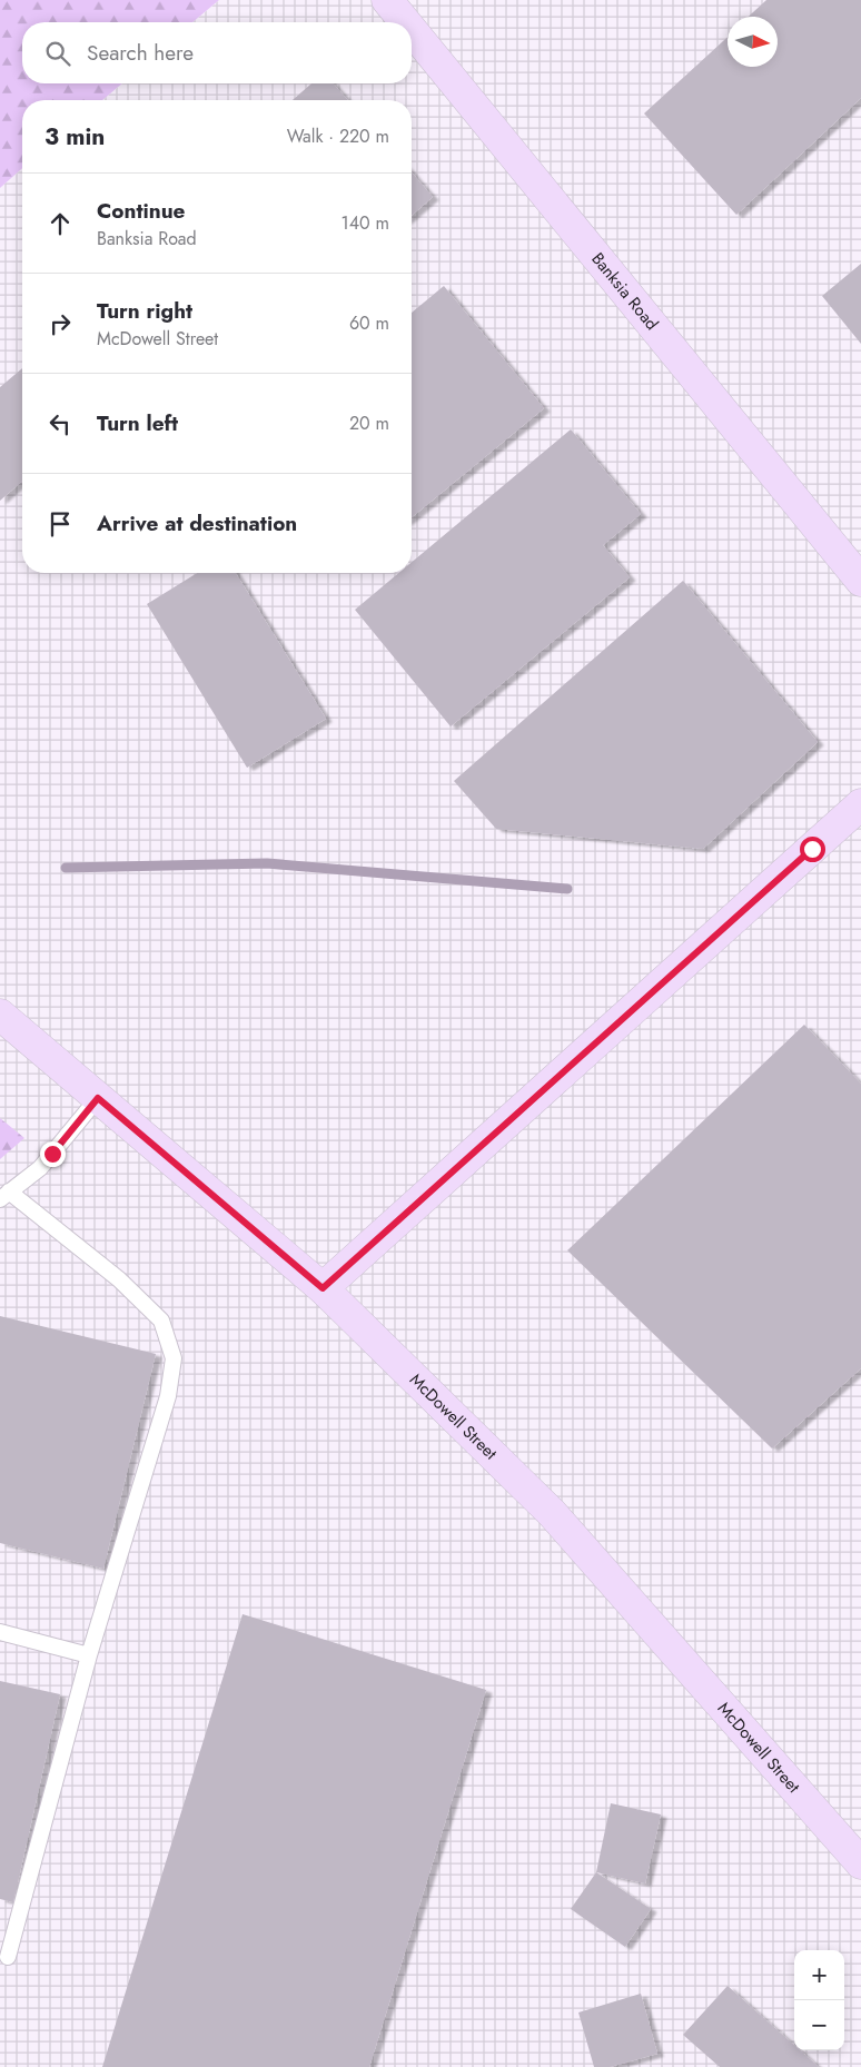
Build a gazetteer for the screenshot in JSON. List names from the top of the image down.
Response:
{
  "streets": {
    "street": ["Banksia Road", "McDowell Street"]
  },
  "north": "right",
  "page": {
    "search": "Search here",
    "heading": ["3 min", "Walk · 220 m"],
    "list": [
      ["Continue", "Banksia Road", "140 m"],
      ["Turn right", "McDowell Street", "60 m"],
      ["Turn left", "20 m"],
      "Arrive at destination"
    ],
    "map_buttons": ["+", "−"]
  }
}
